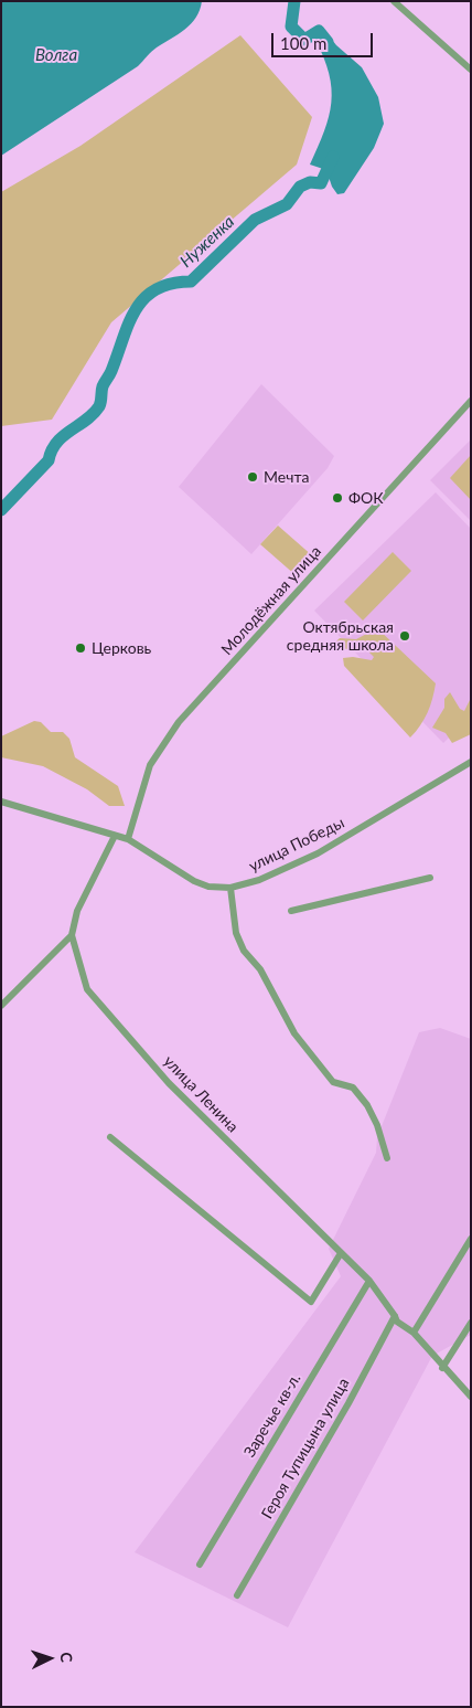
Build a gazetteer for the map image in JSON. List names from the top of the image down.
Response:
{
  "streets": {
    "street": [
      "Молодёжная улица",
      "улица Победы",
      "улица Ленина",
      "Заречье кв-л.",
      "Героя Тупицына улица"
    ]
  },
  "crossings": [
    ["Молодёжная улица", "улица Победы"],
    ["улица Ленина", "Заречье кв-л."],
    ["улица Ленина", "Героя Тупицына улица"]
  ],
  "water": ["Волга", "Нуженка"],
  "places": [
    "Мечта",
    "ФОК",
    "Октябрьская средняя школа",
    "Церковь"
  ],
  "scale_bar": "100 m",
  "north": "right"
}
